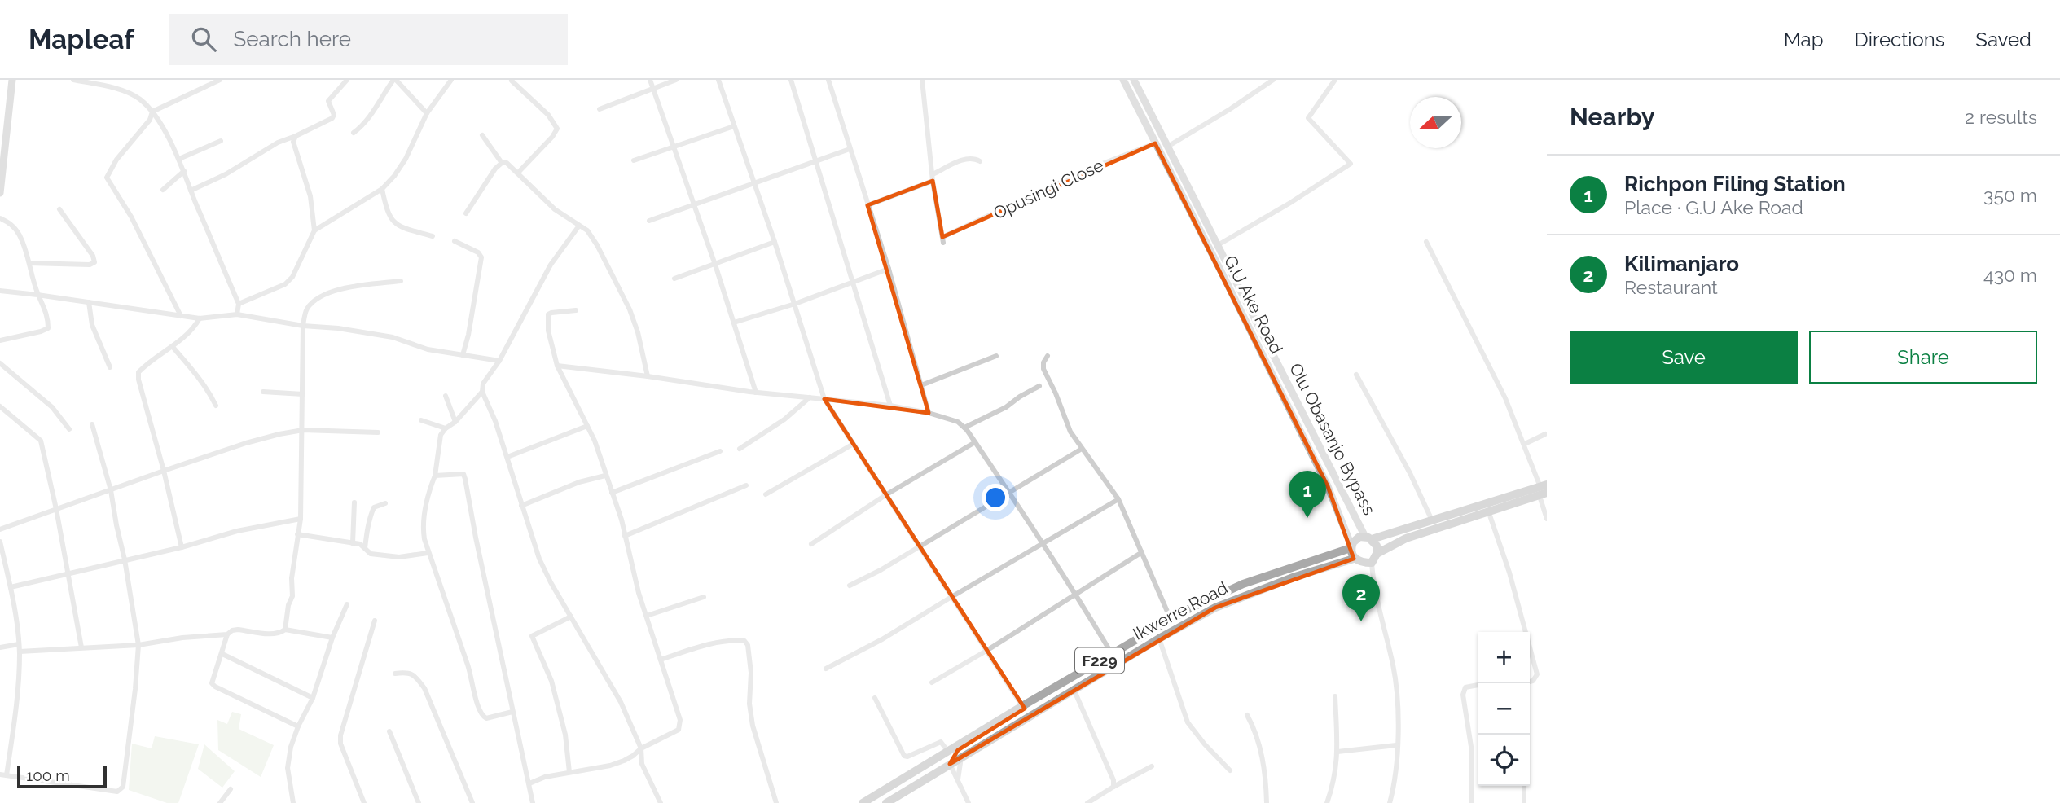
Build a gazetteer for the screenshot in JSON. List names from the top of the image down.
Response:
{
  "streets": {
    "main road": [
      "G.U Ake Road",
      "Olu Obasanjo Bypass",
      "Ikwerre Road",
      "F229"
    ],
    "street": ["Opusingi Close"]
  },
  "crossings": [
    ["Opusingi Close", "G.U Ake Road"],
    ["G.U Ake Road", "Olu Obasanjo Bypass"],
    ["G.U Ake Road", "Ikwerre Road"],
    ["G.U Ake Road", "F229"],
    ["Olu Obasanjo Bypass", "Ikwerre Road"],
    ["Olu Obasanjo Bypass", "F229"],
    ["Ikwerre Road", "F229"]
  ],
  "scale_bar": "100 m",
  "north": "left",
  "page": {
    "header": "Mapleaf",
    "search": "Search here",
    "nav": ["Map", "Directions", "Saved"],
    "heading": ["Nearby", "2 results"],
    "list": [
      {
        "mark": "1",
        "name": "Richpon Filing Station",
        "note": "Place · G.U Ake Road",
        "value": "350 m"
      },
      {
        "mark": "2",
        "name": "Kilimanjaro",
        "note": "Restaurant",
        "value": "430 m"
      }
    ],
    "buttons": ["Save", "Share"],
    "pins": ["1", "2"],
    "map_buttons": ["+", "−"],
    "scale": "100 m"
  }
}
